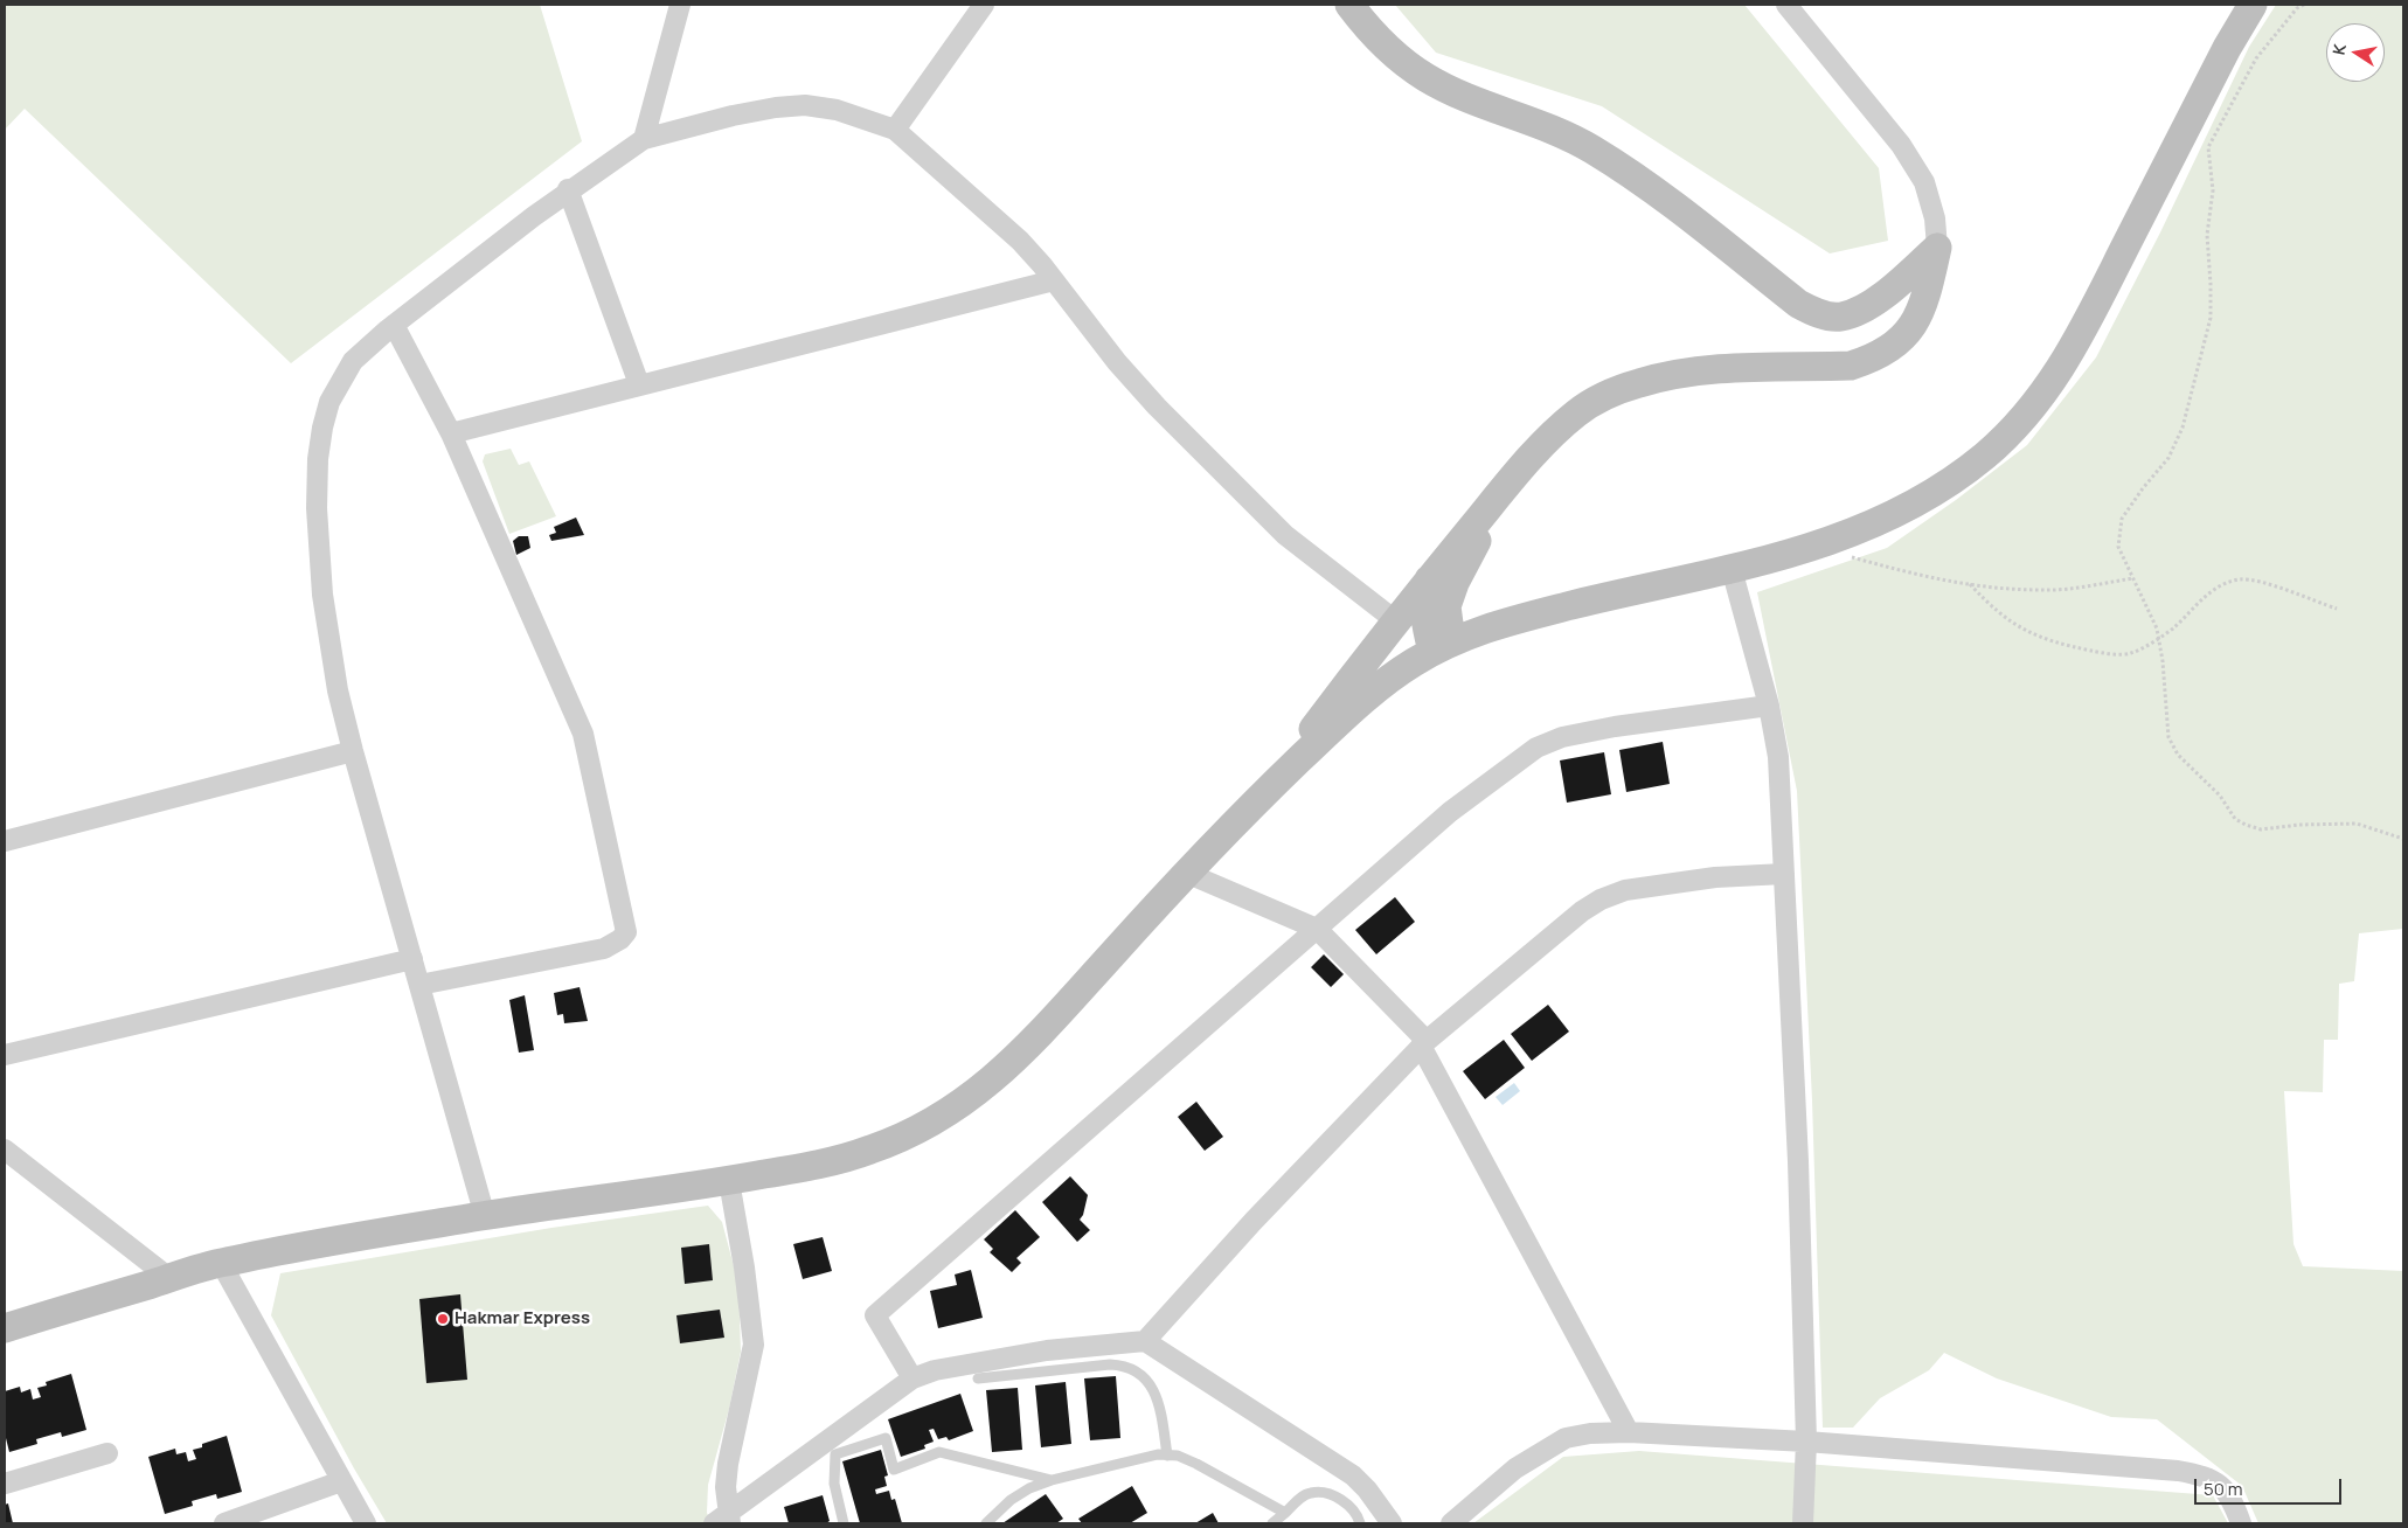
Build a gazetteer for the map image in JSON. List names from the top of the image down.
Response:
{
  "places": ["Hakmar Express"],
  "scale_bar": "50 m",
  "north": "left"
}
